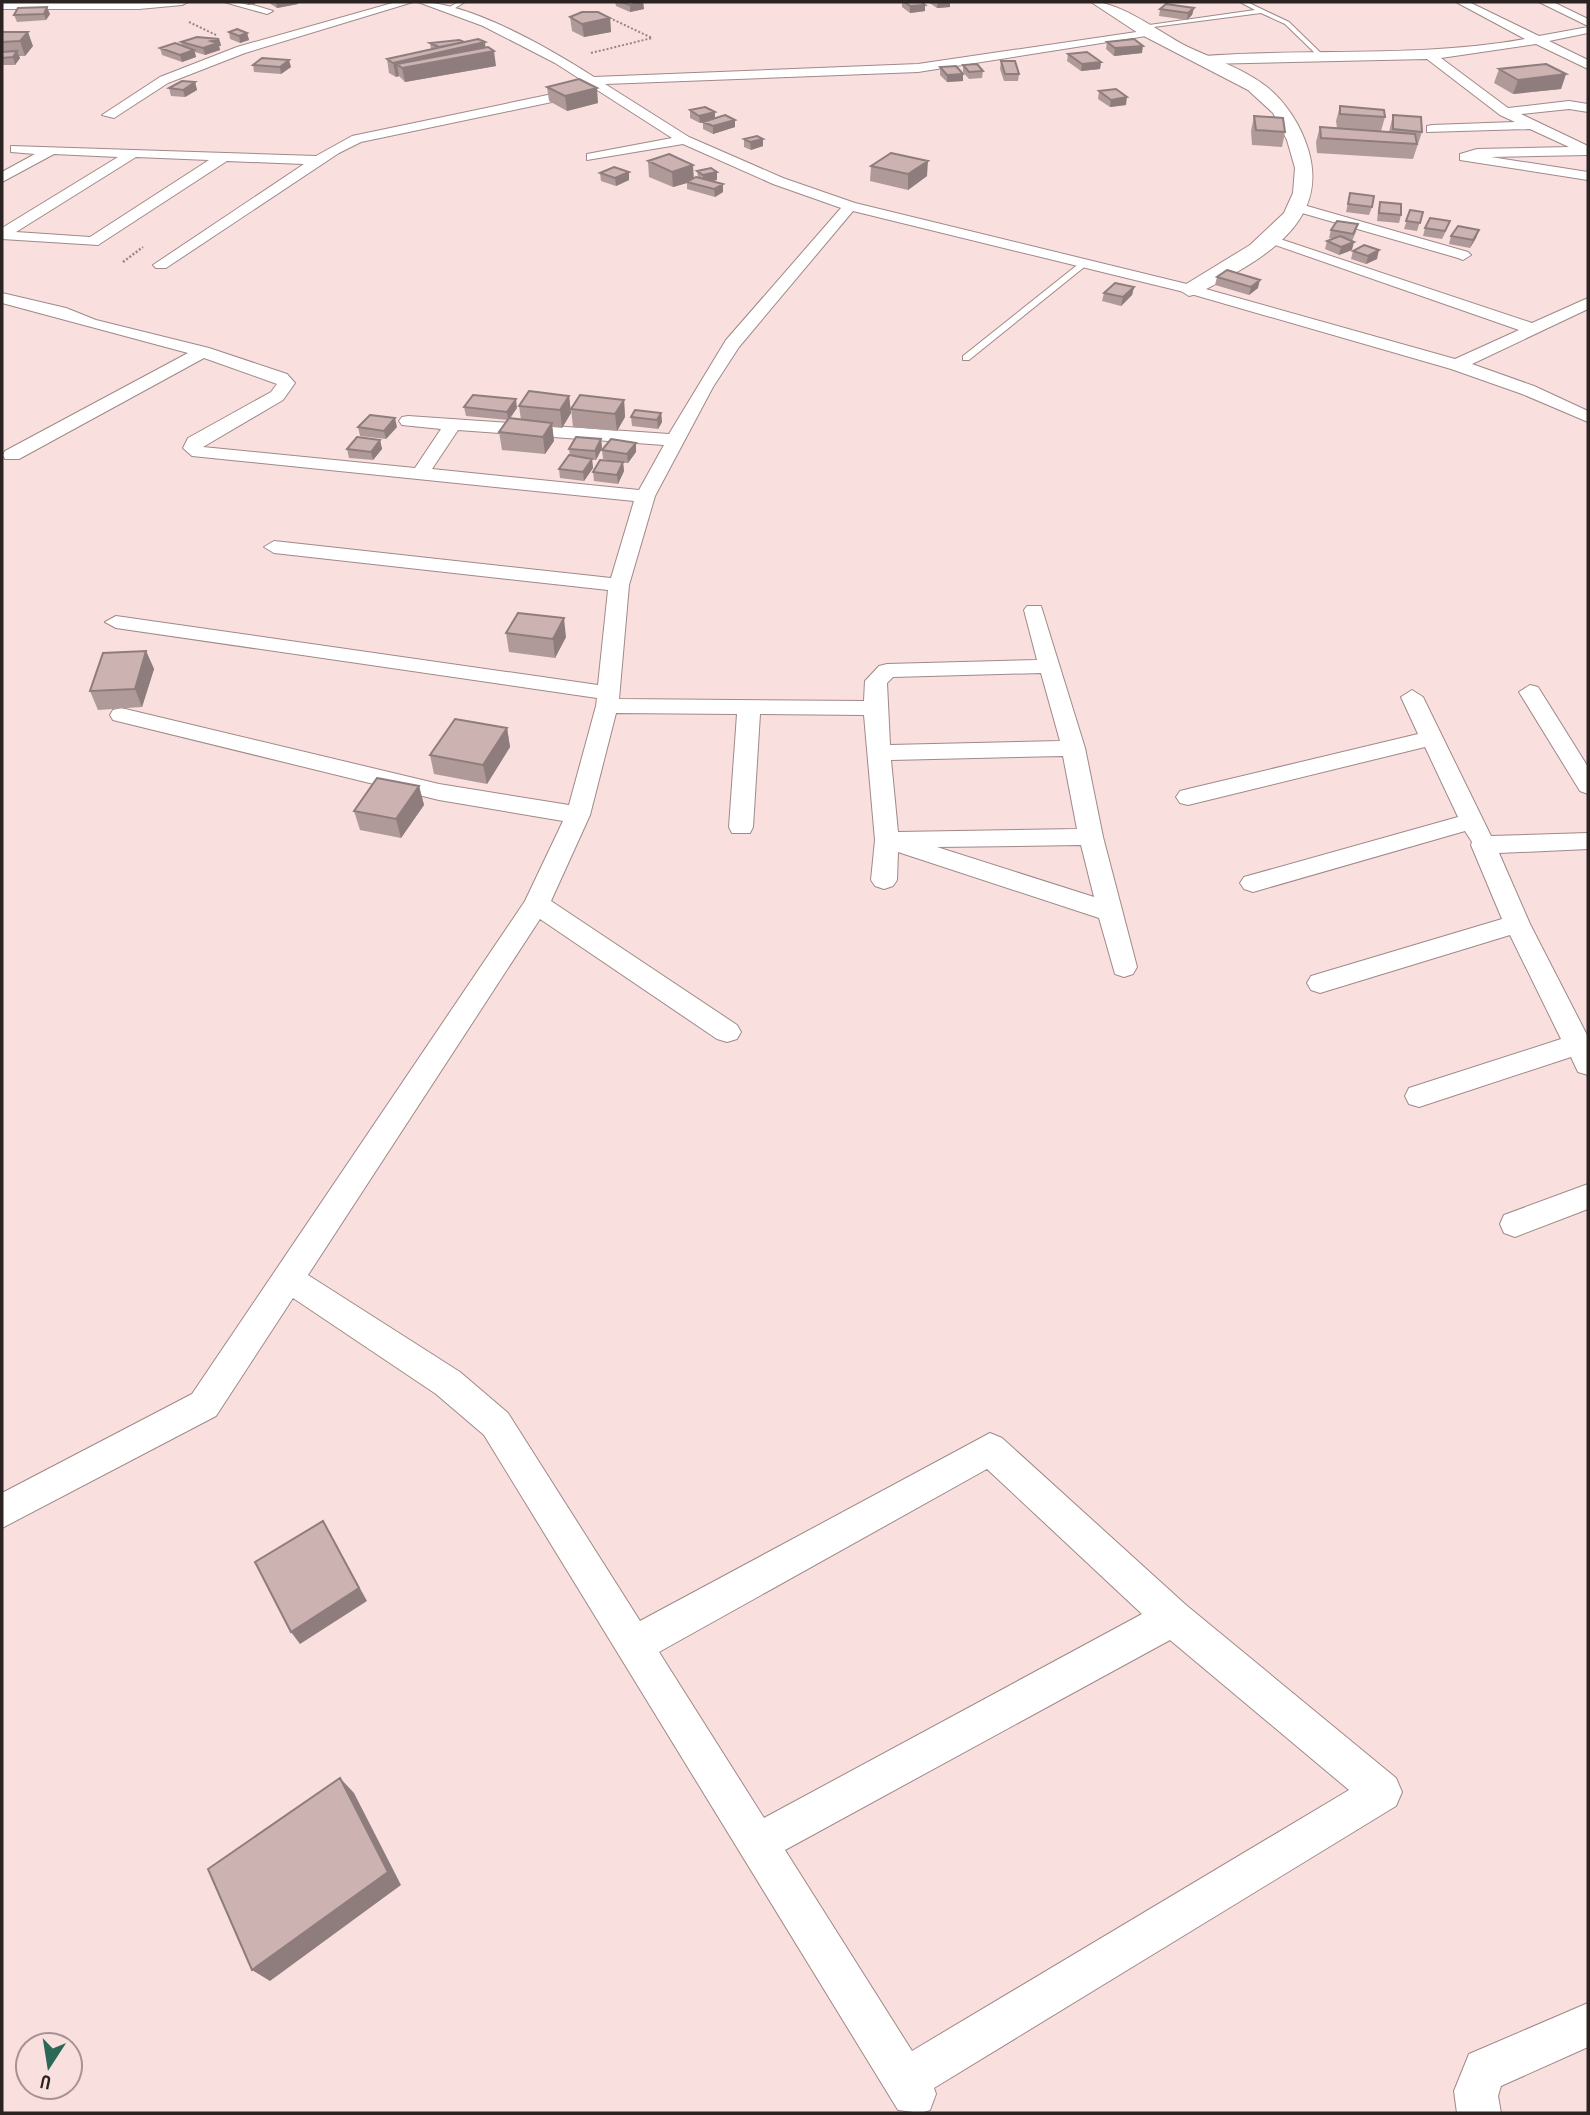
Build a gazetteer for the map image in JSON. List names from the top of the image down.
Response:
{
  "north": "bottom"
}
